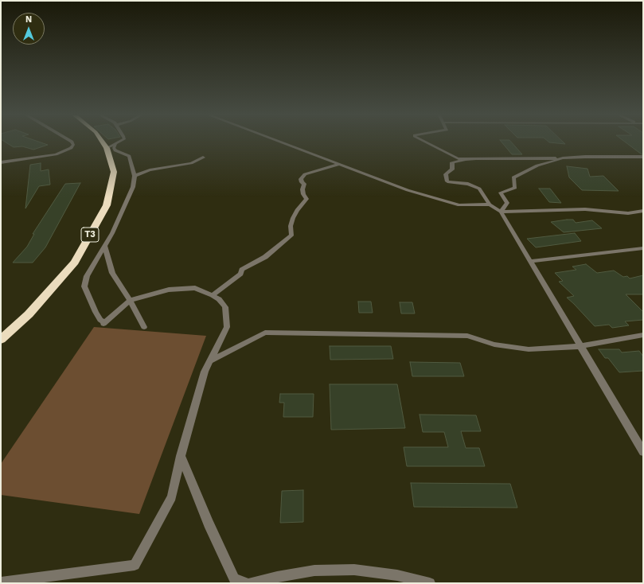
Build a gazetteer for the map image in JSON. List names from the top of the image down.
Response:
{
  "streets": {
    "highway": ["T3"]
  },
  "north": "top"
}
